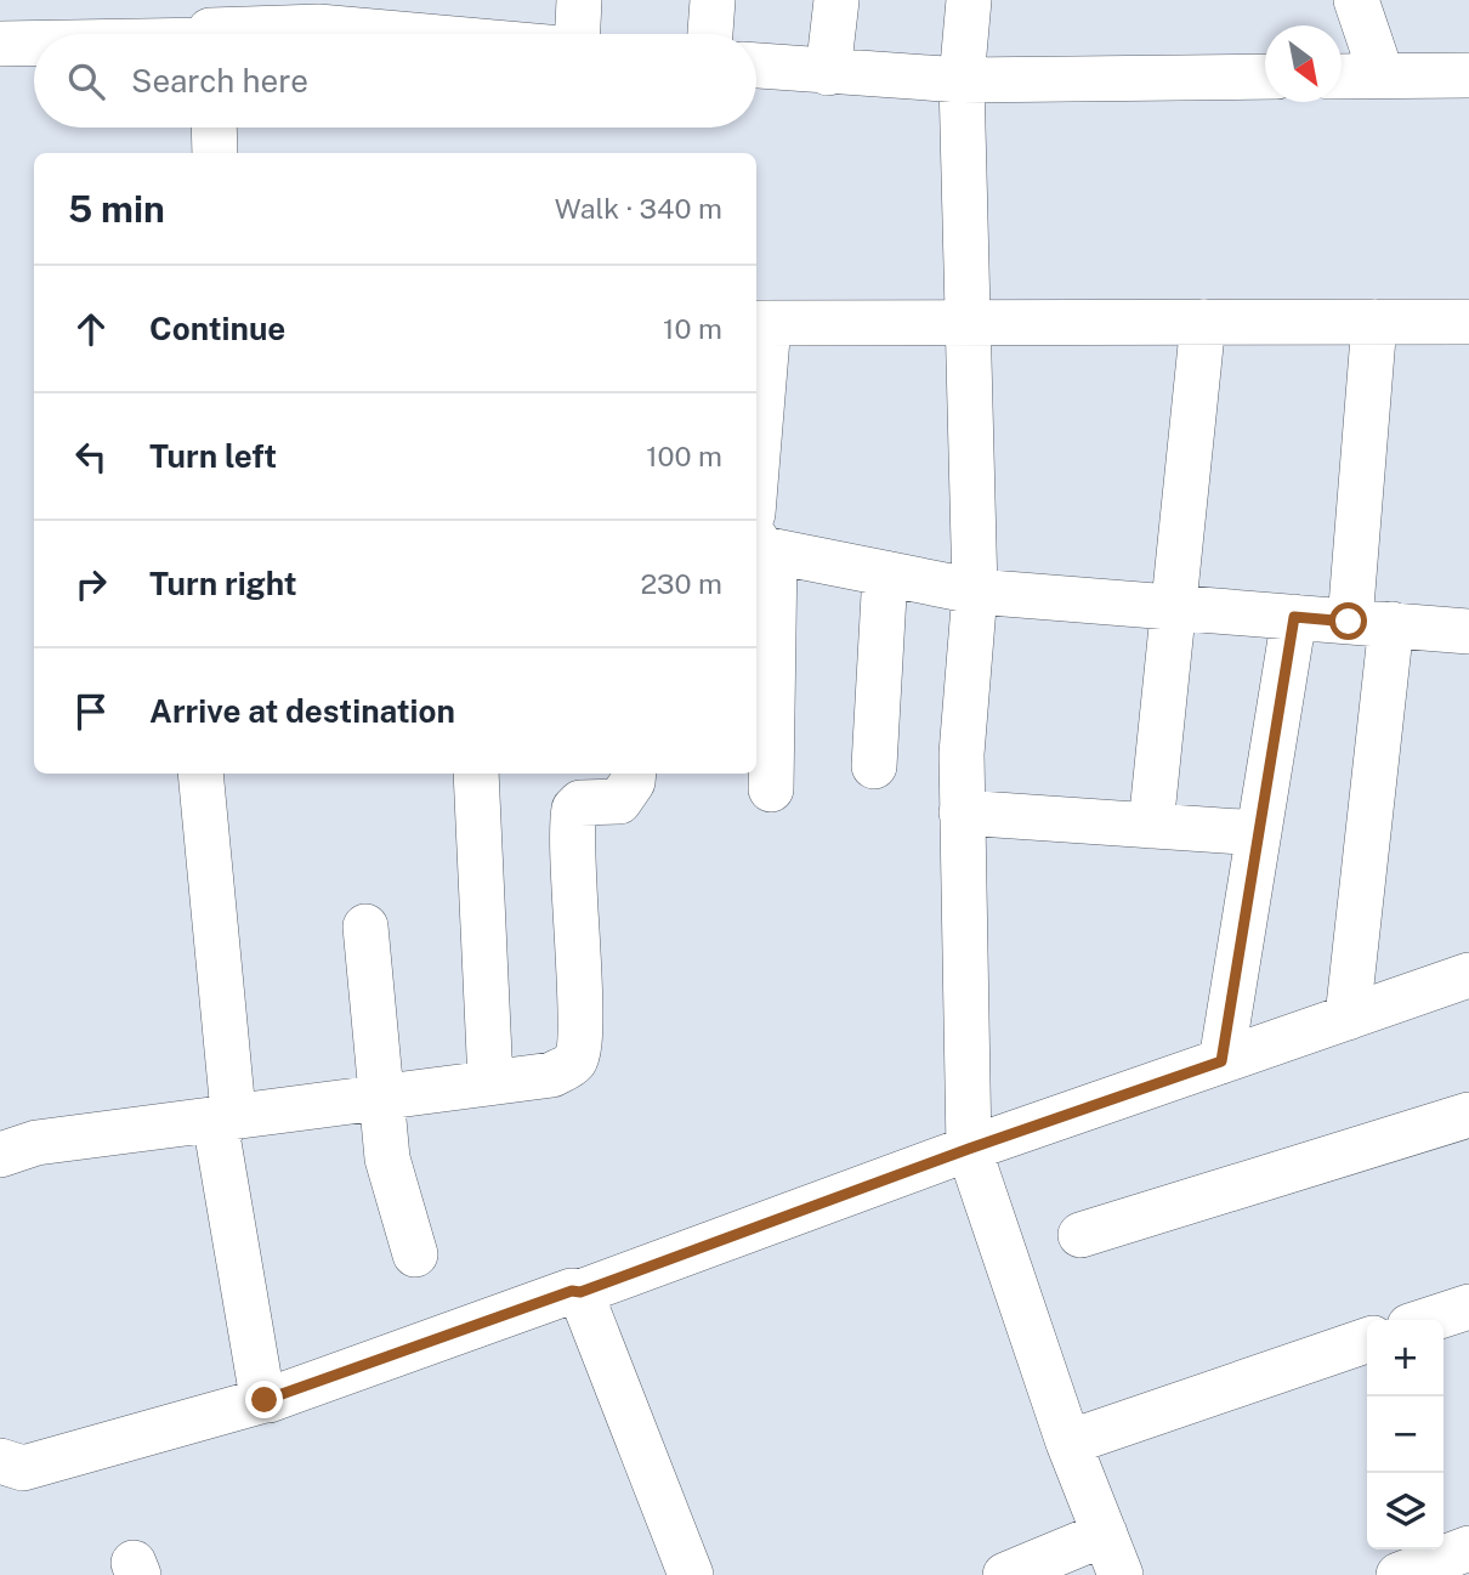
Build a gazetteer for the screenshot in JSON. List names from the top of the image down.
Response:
{
  "north": "bottom right",
  "page": {
    "search": "Search here",
    "heading": ["5 min", "Walk · 340 m"],
    "list": [
      ["Continue", "10 m"],
      ["Turn left", "100 m"],
      ["Turn right", "230 m"],
      "Arrive at destination"
    ],
    "map_buttons": ["+", "−"]
  }
}
